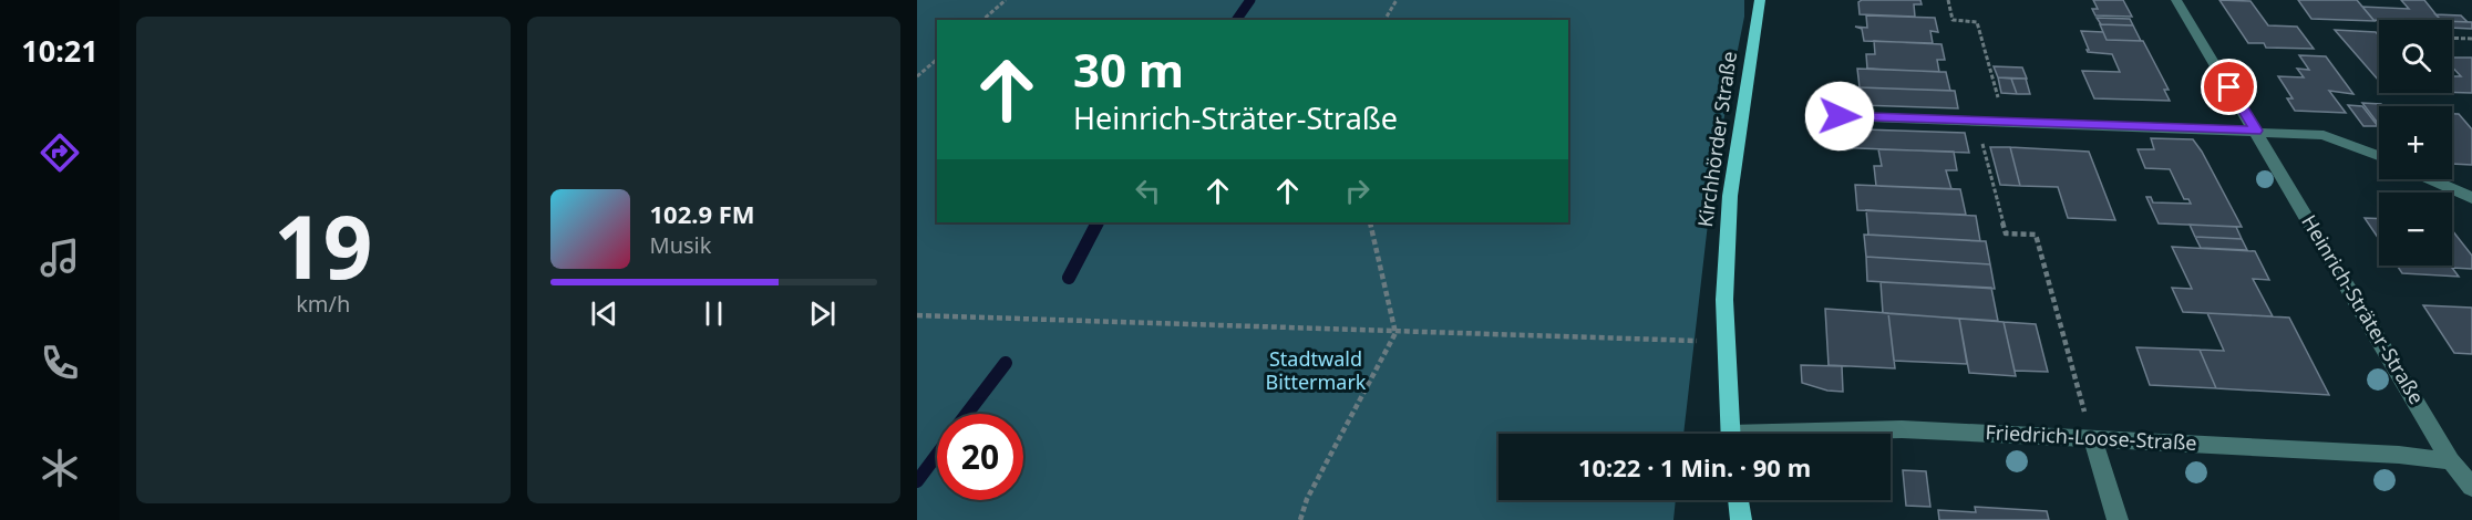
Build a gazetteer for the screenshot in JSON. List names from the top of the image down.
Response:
{
  "streets": {
    "main road": ["Kirchhörder Straße"],
    "street": ["Heinrich-Sträter-Straße", "Friedrich-Loose-Straße"]
  },
  "crossings": [
    ["Heinrich-Sträter-Straße", "Friedrich-Loose-Straße"]
  ],
  "parks": ["Stadtwald Bittermark"],
  "page": {
    "tabs": "10:21",
    "tile": ["19", "km/h"],
    "map_buttons": ["+", "−"],
    "turn": ["30 m", "Heinrich-Sträter-Straße"],
    "song": ["102.9 FM", "Musik"],
    "limit": "20",
    "trip": "10:22 · 1 Min. · 90 m"
  }
}
